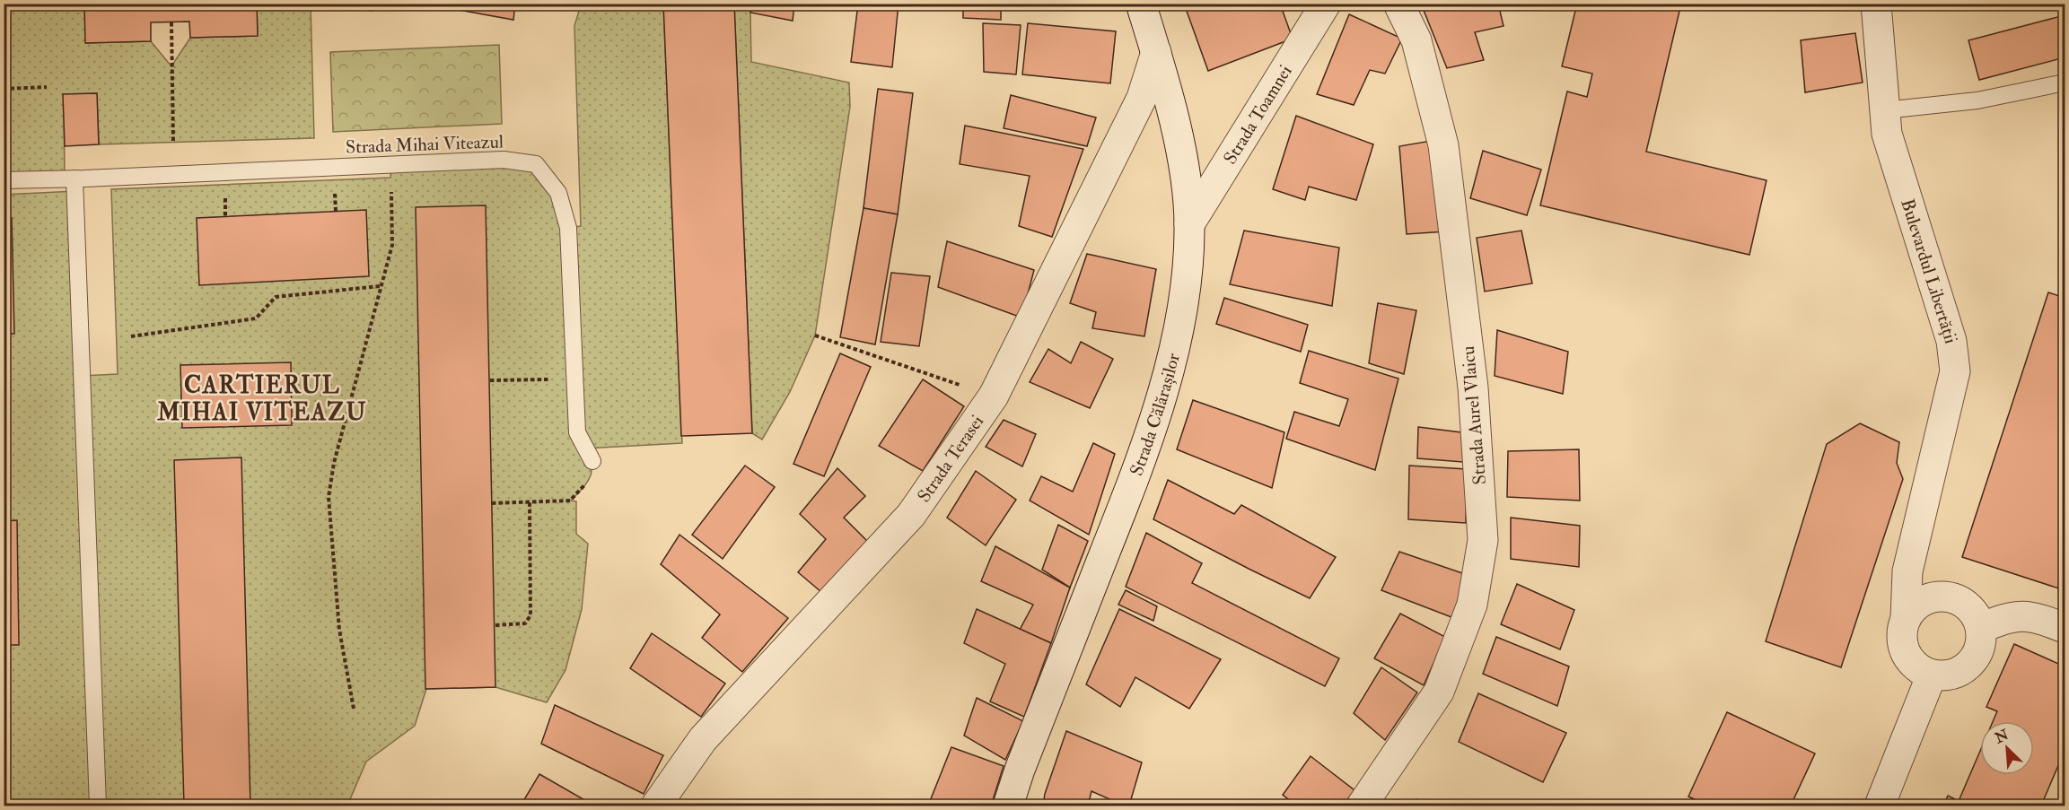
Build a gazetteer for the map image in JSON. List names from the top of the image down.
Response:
{
  "streets": {
    "street": [
      "Strada Toamnei",
      "Bulevardul Libertății",
      "Strada Călărașilor",
      "Strada Aurel Vlaicu",
      "Strada Terasei"
    ],
    "lane": ["Strada Mihai Viteazul"]
  },
  "crossings": [
    ["Strada Toamnei", "Strada Călărașilor"],
    ["Strada Călărașilor", "Strada Terasei"]
  ],
  "districts": ["CARTIERUL MIHAI VITEAZU"],
  "north": "top left"
}
